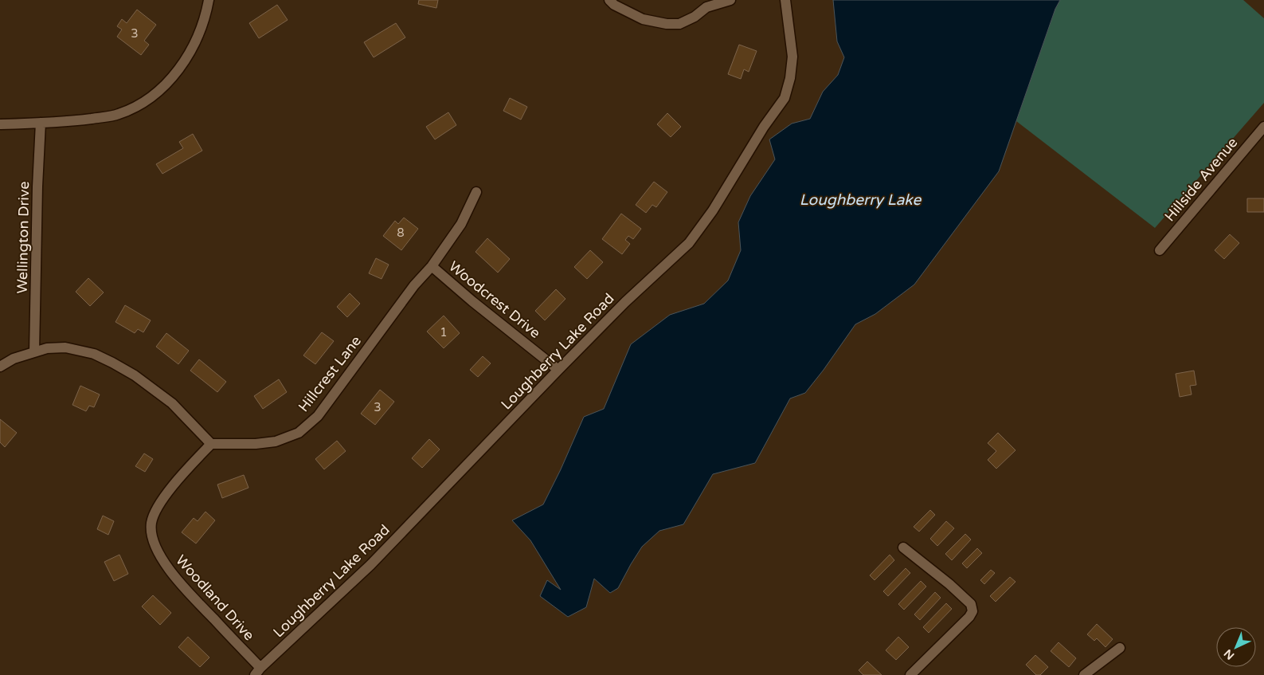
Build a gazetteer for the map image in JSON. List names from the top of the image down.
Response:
{
  "streets": {
    "street": [
      "Hillside Avenue",
      "Wellington Drive",
      "Woodcrest Drive",
      "Loughberry Lake Road",
      "Hillcrest Lane",
      "Woodland Drive"
    ]
  },
  "crossings": [
    ["Woodcrest Drive", "Loughberry Lake Road"],
    ["Woodcrest Drive", "Hillcrest Lane"],
    ["Loughberry Lake Road", "Woodland Drive"],
    ["Hillcrest Lane", "Woodland Drive"]
  ],
  "water": ["Loughberry Lake"],
  "house_numbers": [
    "3",
    "8",
    "1",
    "3"
  ],
  "north": "bottom left"
}
